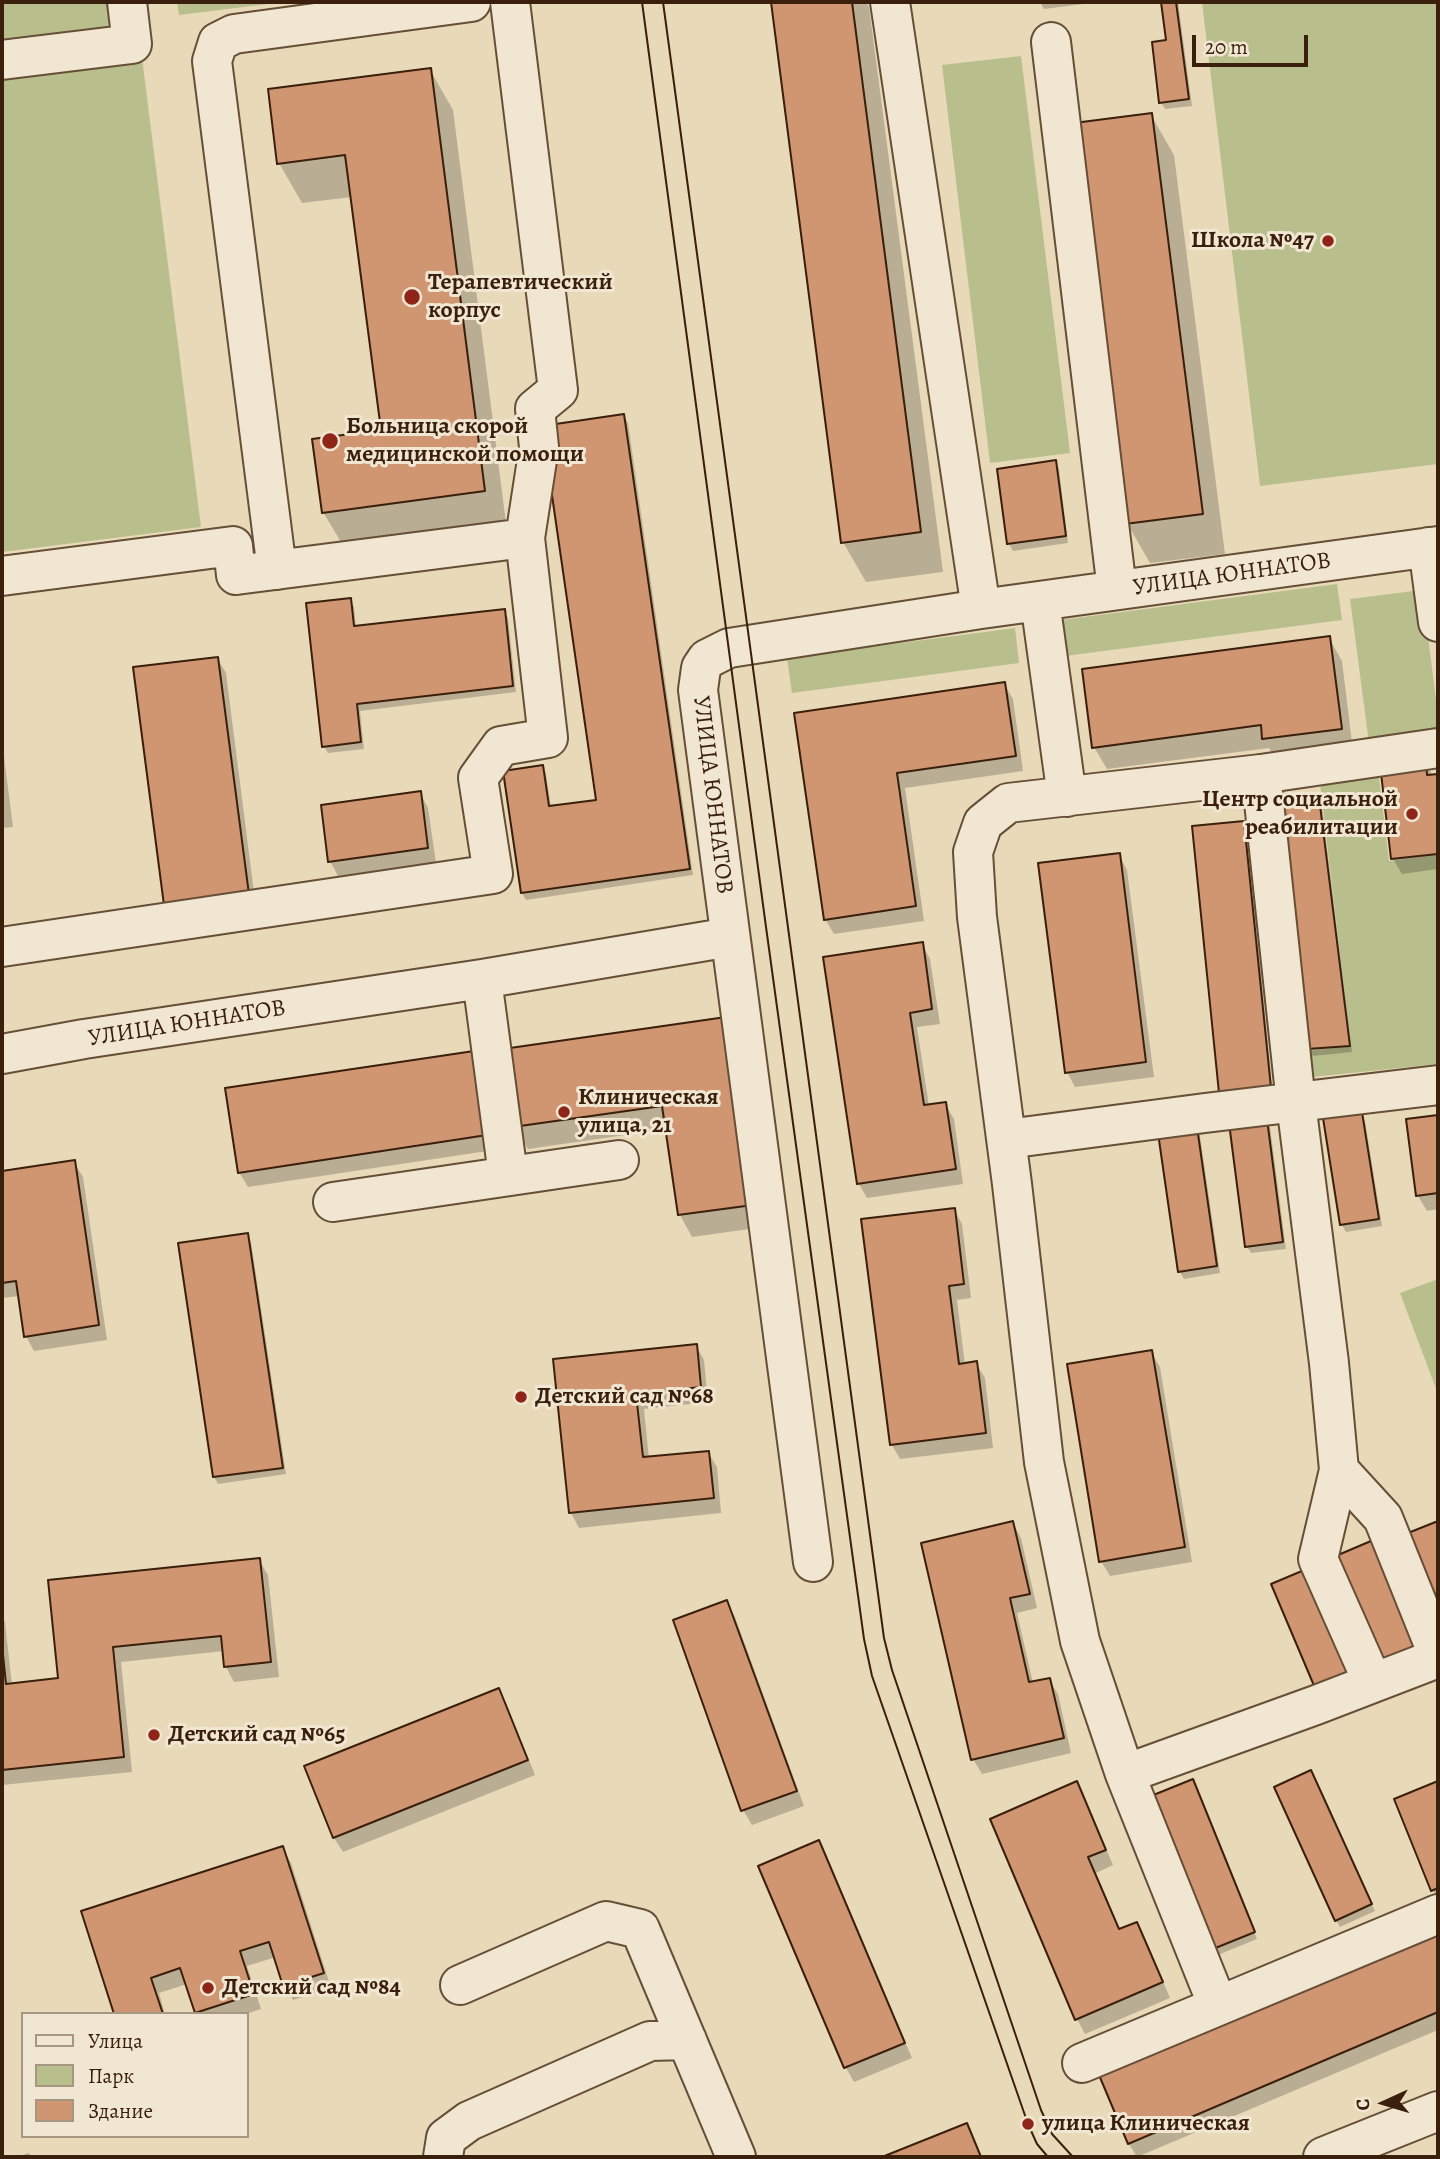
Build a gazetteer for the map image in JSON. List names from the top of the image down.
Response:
{
  "streets": {
    "street": ["УЛИЦА ЮННАТОВ"]
  },
  "places": [
    "Школа №47",
    "Терапевтический корпус",
    "Больница скорой медицинской помощи",
    "Центр социальной реабилитации",
    "Клиническая улица, 21",
    "Детский сад №68",
    "Детский сад №65",
    "Детский сад №84",
    "улица Клиническая"
  ],
  "legend": ["Улица", "Парк", "Здание"],
  "scale_bar": "20 m",
  "north": "left"
}
